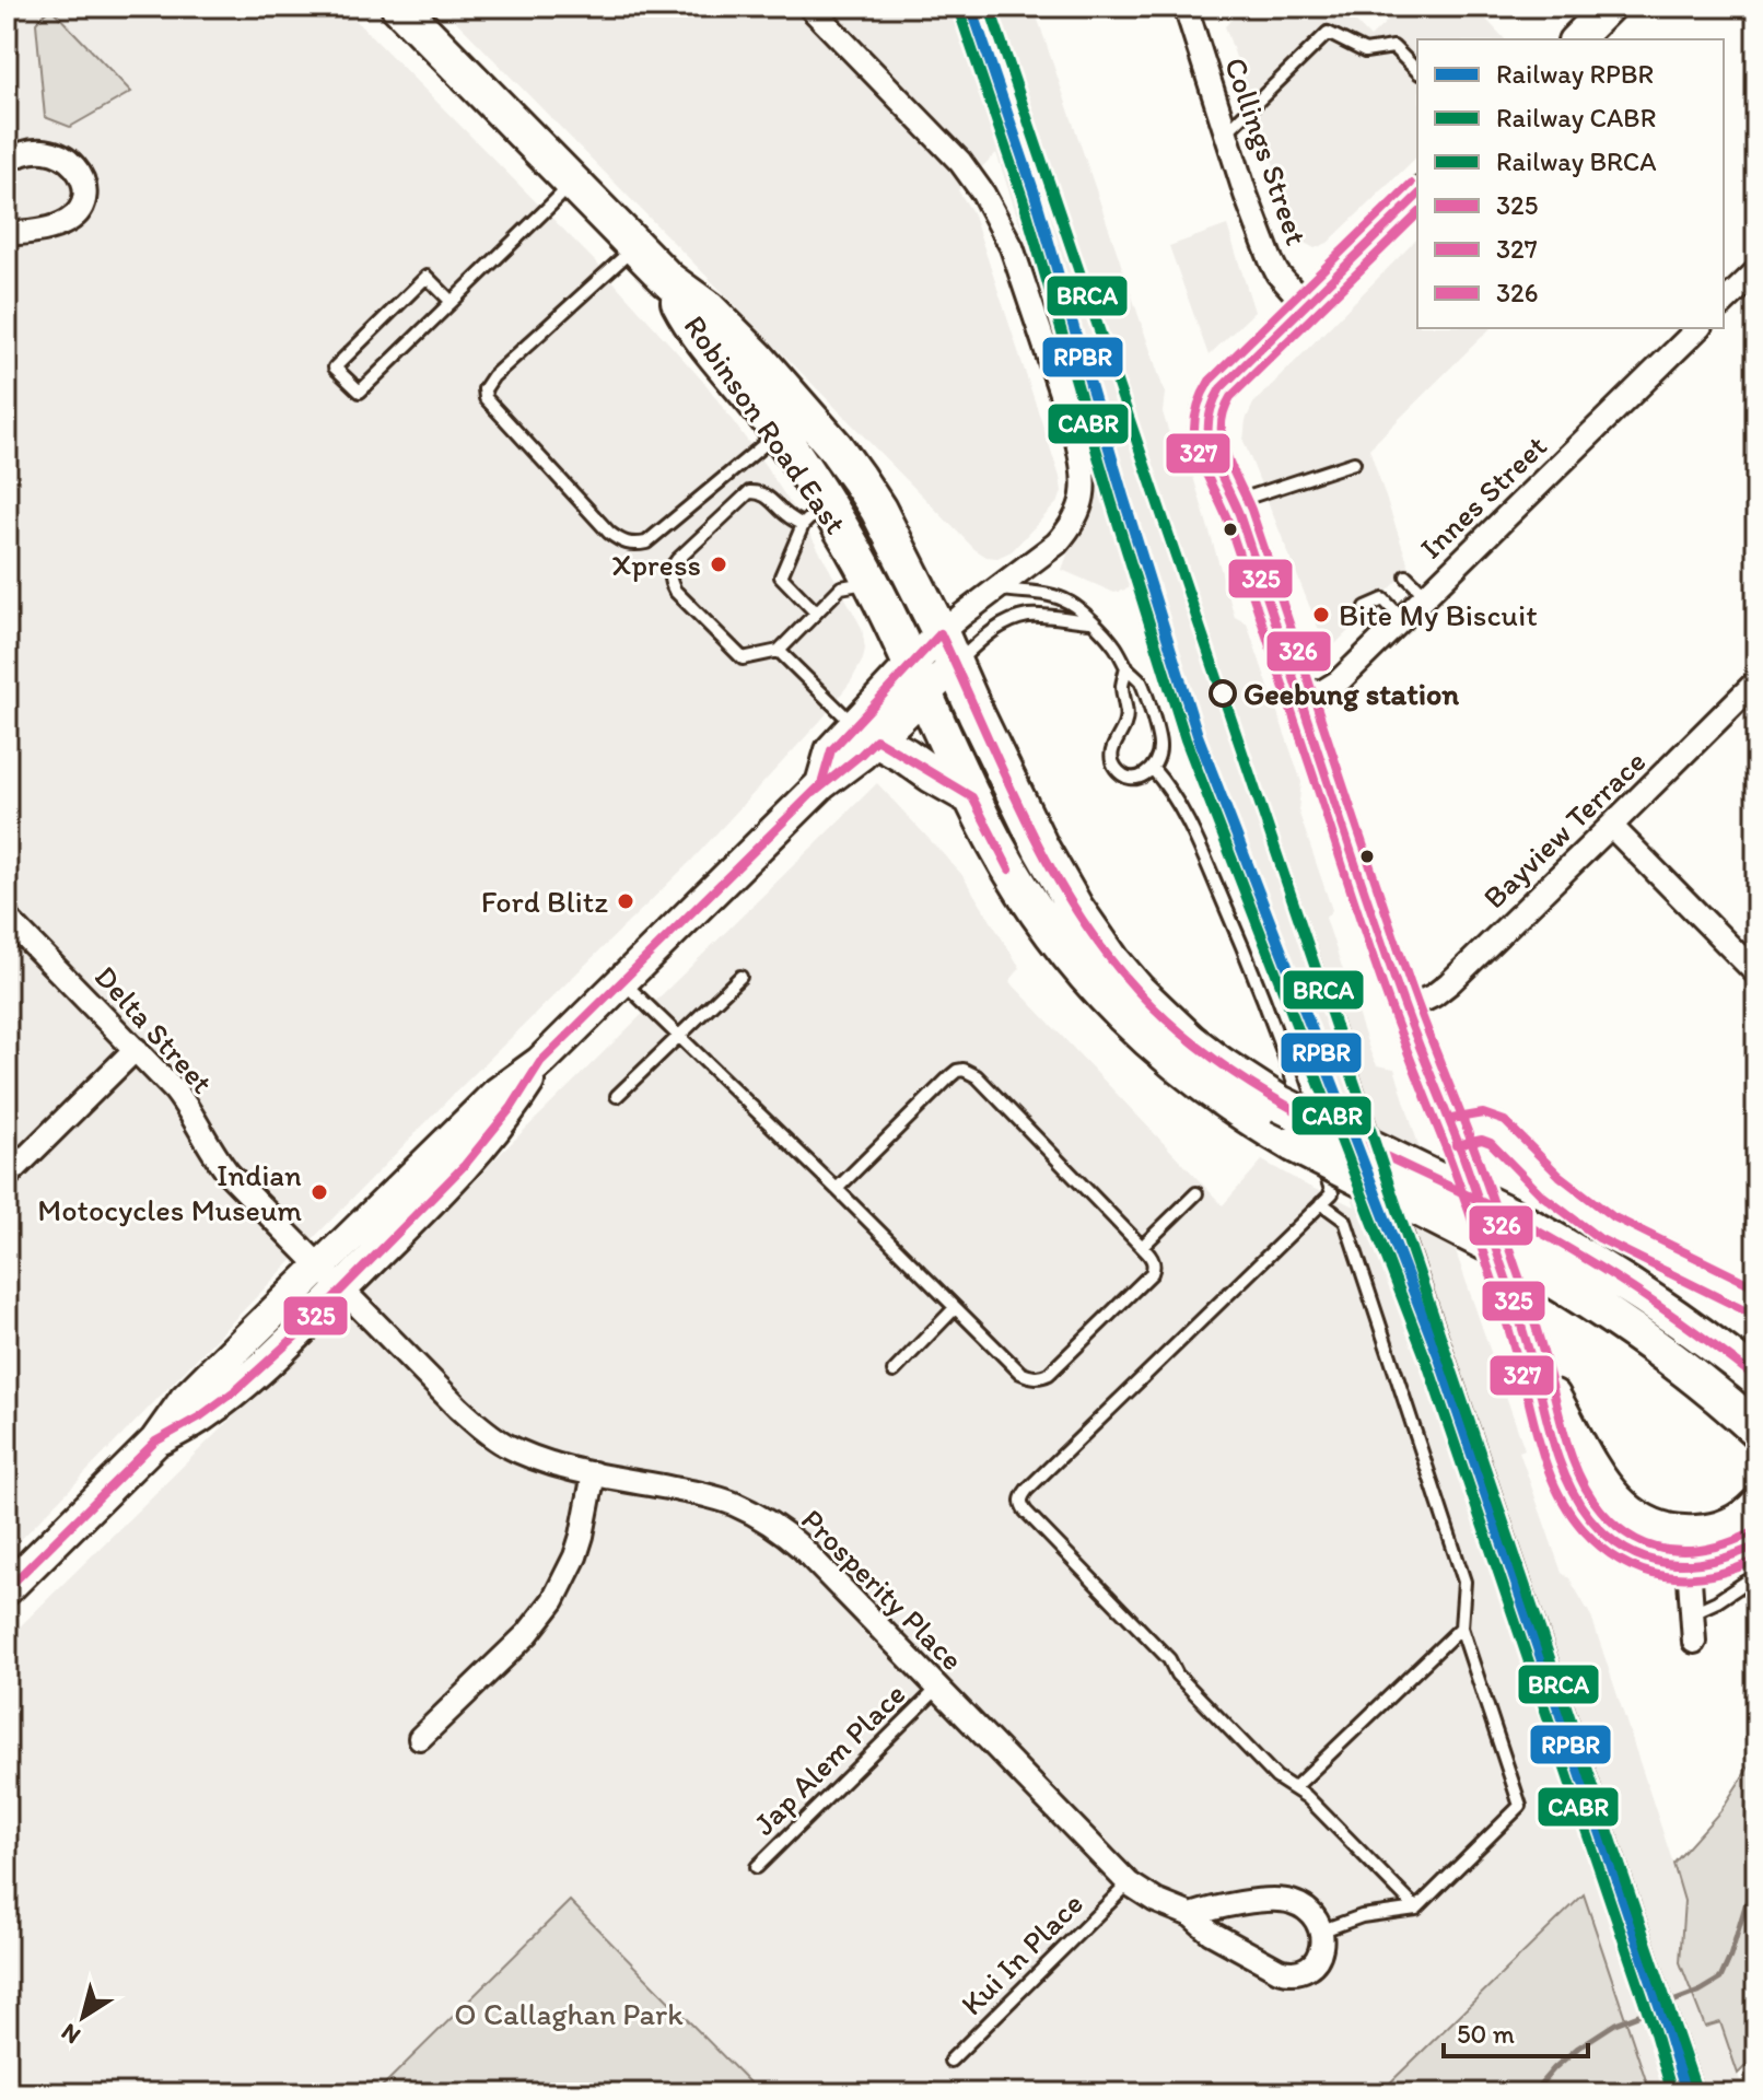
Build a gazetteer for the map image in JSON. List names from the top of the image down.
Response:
{
  "streets": {
    "main road": ["Robinson Road East"],
    "street": [
      "Collings Street",
      "Innes Street",
      "Bayview Terrace",
      "Delta Street",
      "Prosperity Place"
    ],
    "lane": ["Jap Alem Place", "Kui In Place"]
  },
  "crossings": [
    ["Delta Street", "Prosperity Place"],
    ["Prosperity Place", "Jap Alem Place"],
    ["Prosperity Place", "Kui In Place"]
  ],
  "parks": ["O Callaghan Park"],
  "places": [
    "Xpress",
    "Bite My Biscuit",
    "Geebung station",
    "Ford Blitz",
    "Indian Motocycles Museum"
  ],
  "lines": [
    "rail line RPBR",
    "rail line CABR",
    "rail line BRCA",
    "transit line 327",
    "transit line 325",
    "transit line 326"
  ],
  "legend": [
    "Railway RPBR",
    "Railway CABR",
    "Railway BRCA",
    "325",
    "327",
    "326"
  ],
  "scale_bar": "50 m",
  "north": "bottom left"
}
